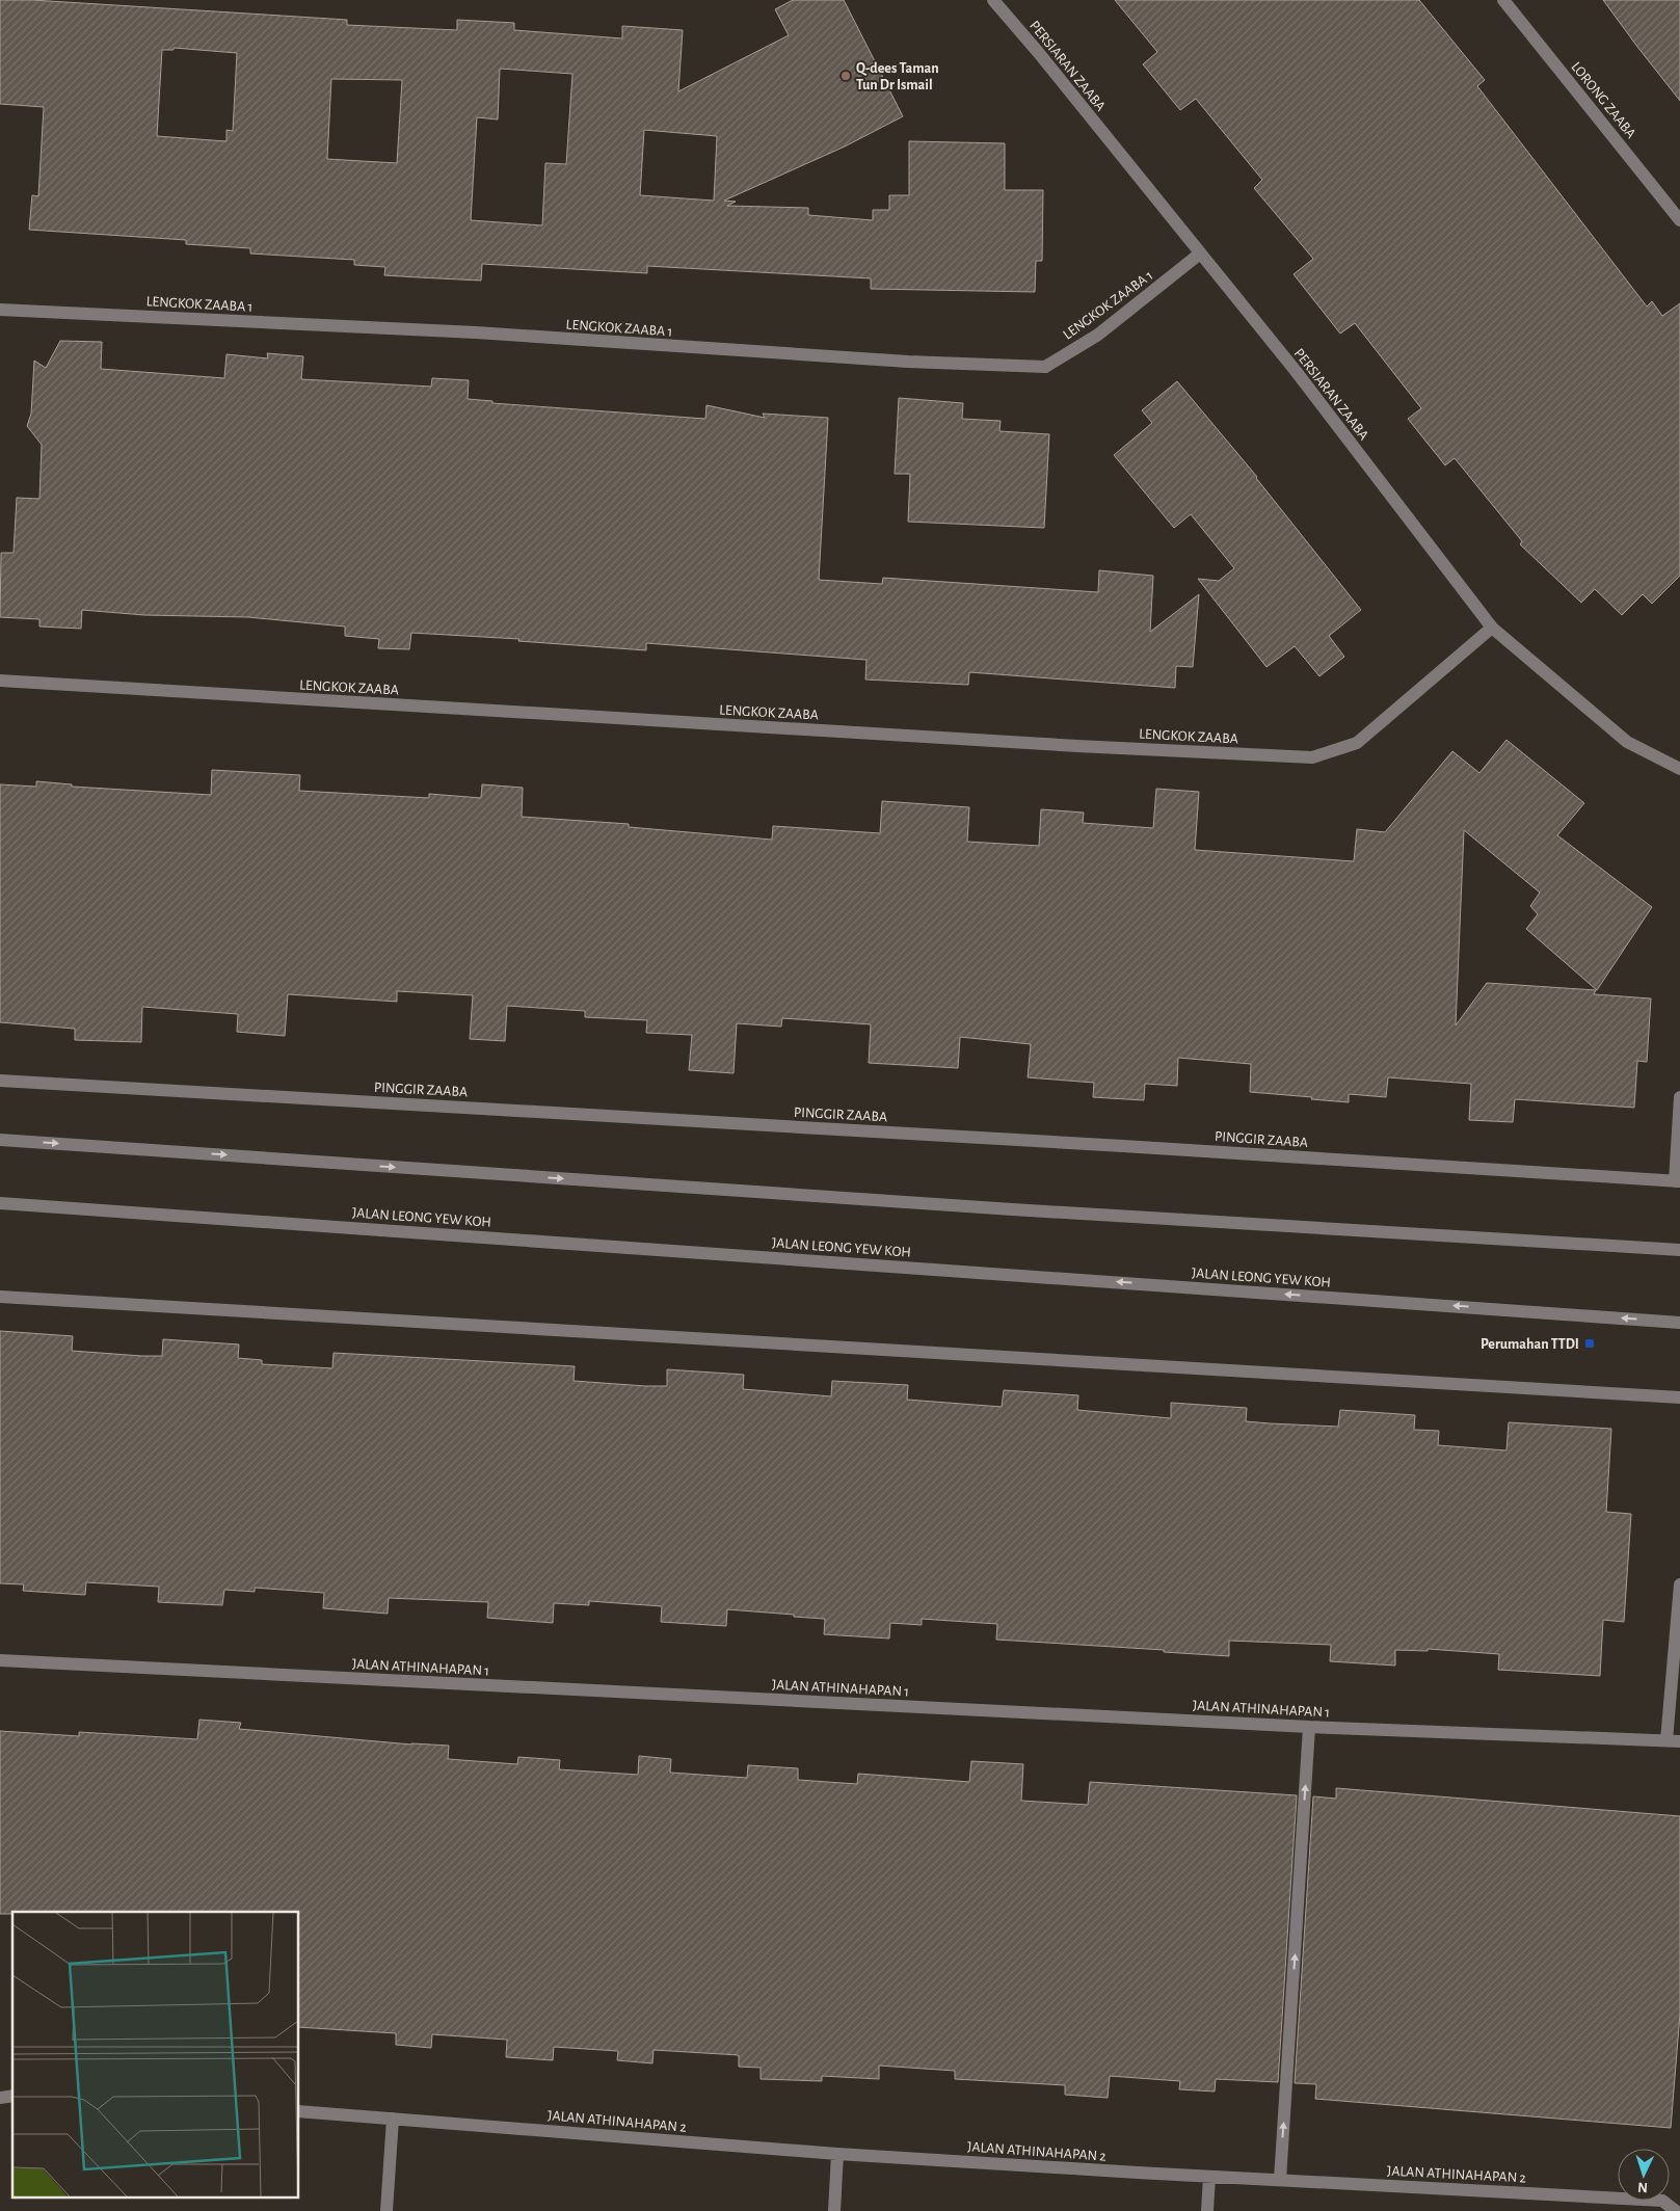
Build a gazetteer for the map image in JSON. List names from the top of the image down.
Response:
{
  "streets": {
    "street": [
      "PERSIARAN ZAABA",
      "LORONG ZAABA",
      "LENGKOK ZAABA 1",
      "LENGKOK ZAABA",
      "PINGGIR ZAABA",
      "JALAN LEONG YEW KOH",
      "JALAN ATHINAHAPAN 1",
      "JALAN ATHINAHAPAN 2"
    ]
  },
  "crossings": [
    ["PERSIARAN ZAABA", "LENGKOK ZAABA 1"],
    ["PERSIARAN ZAABA", "LENGKOK ZAABA"]
  ],
  "places": {
    "other": ["Q-dees Taman Tun Dr Ismail"],
    "transit": ["Perumahan TTDI"]
  },
  "north": "bottom"
}
